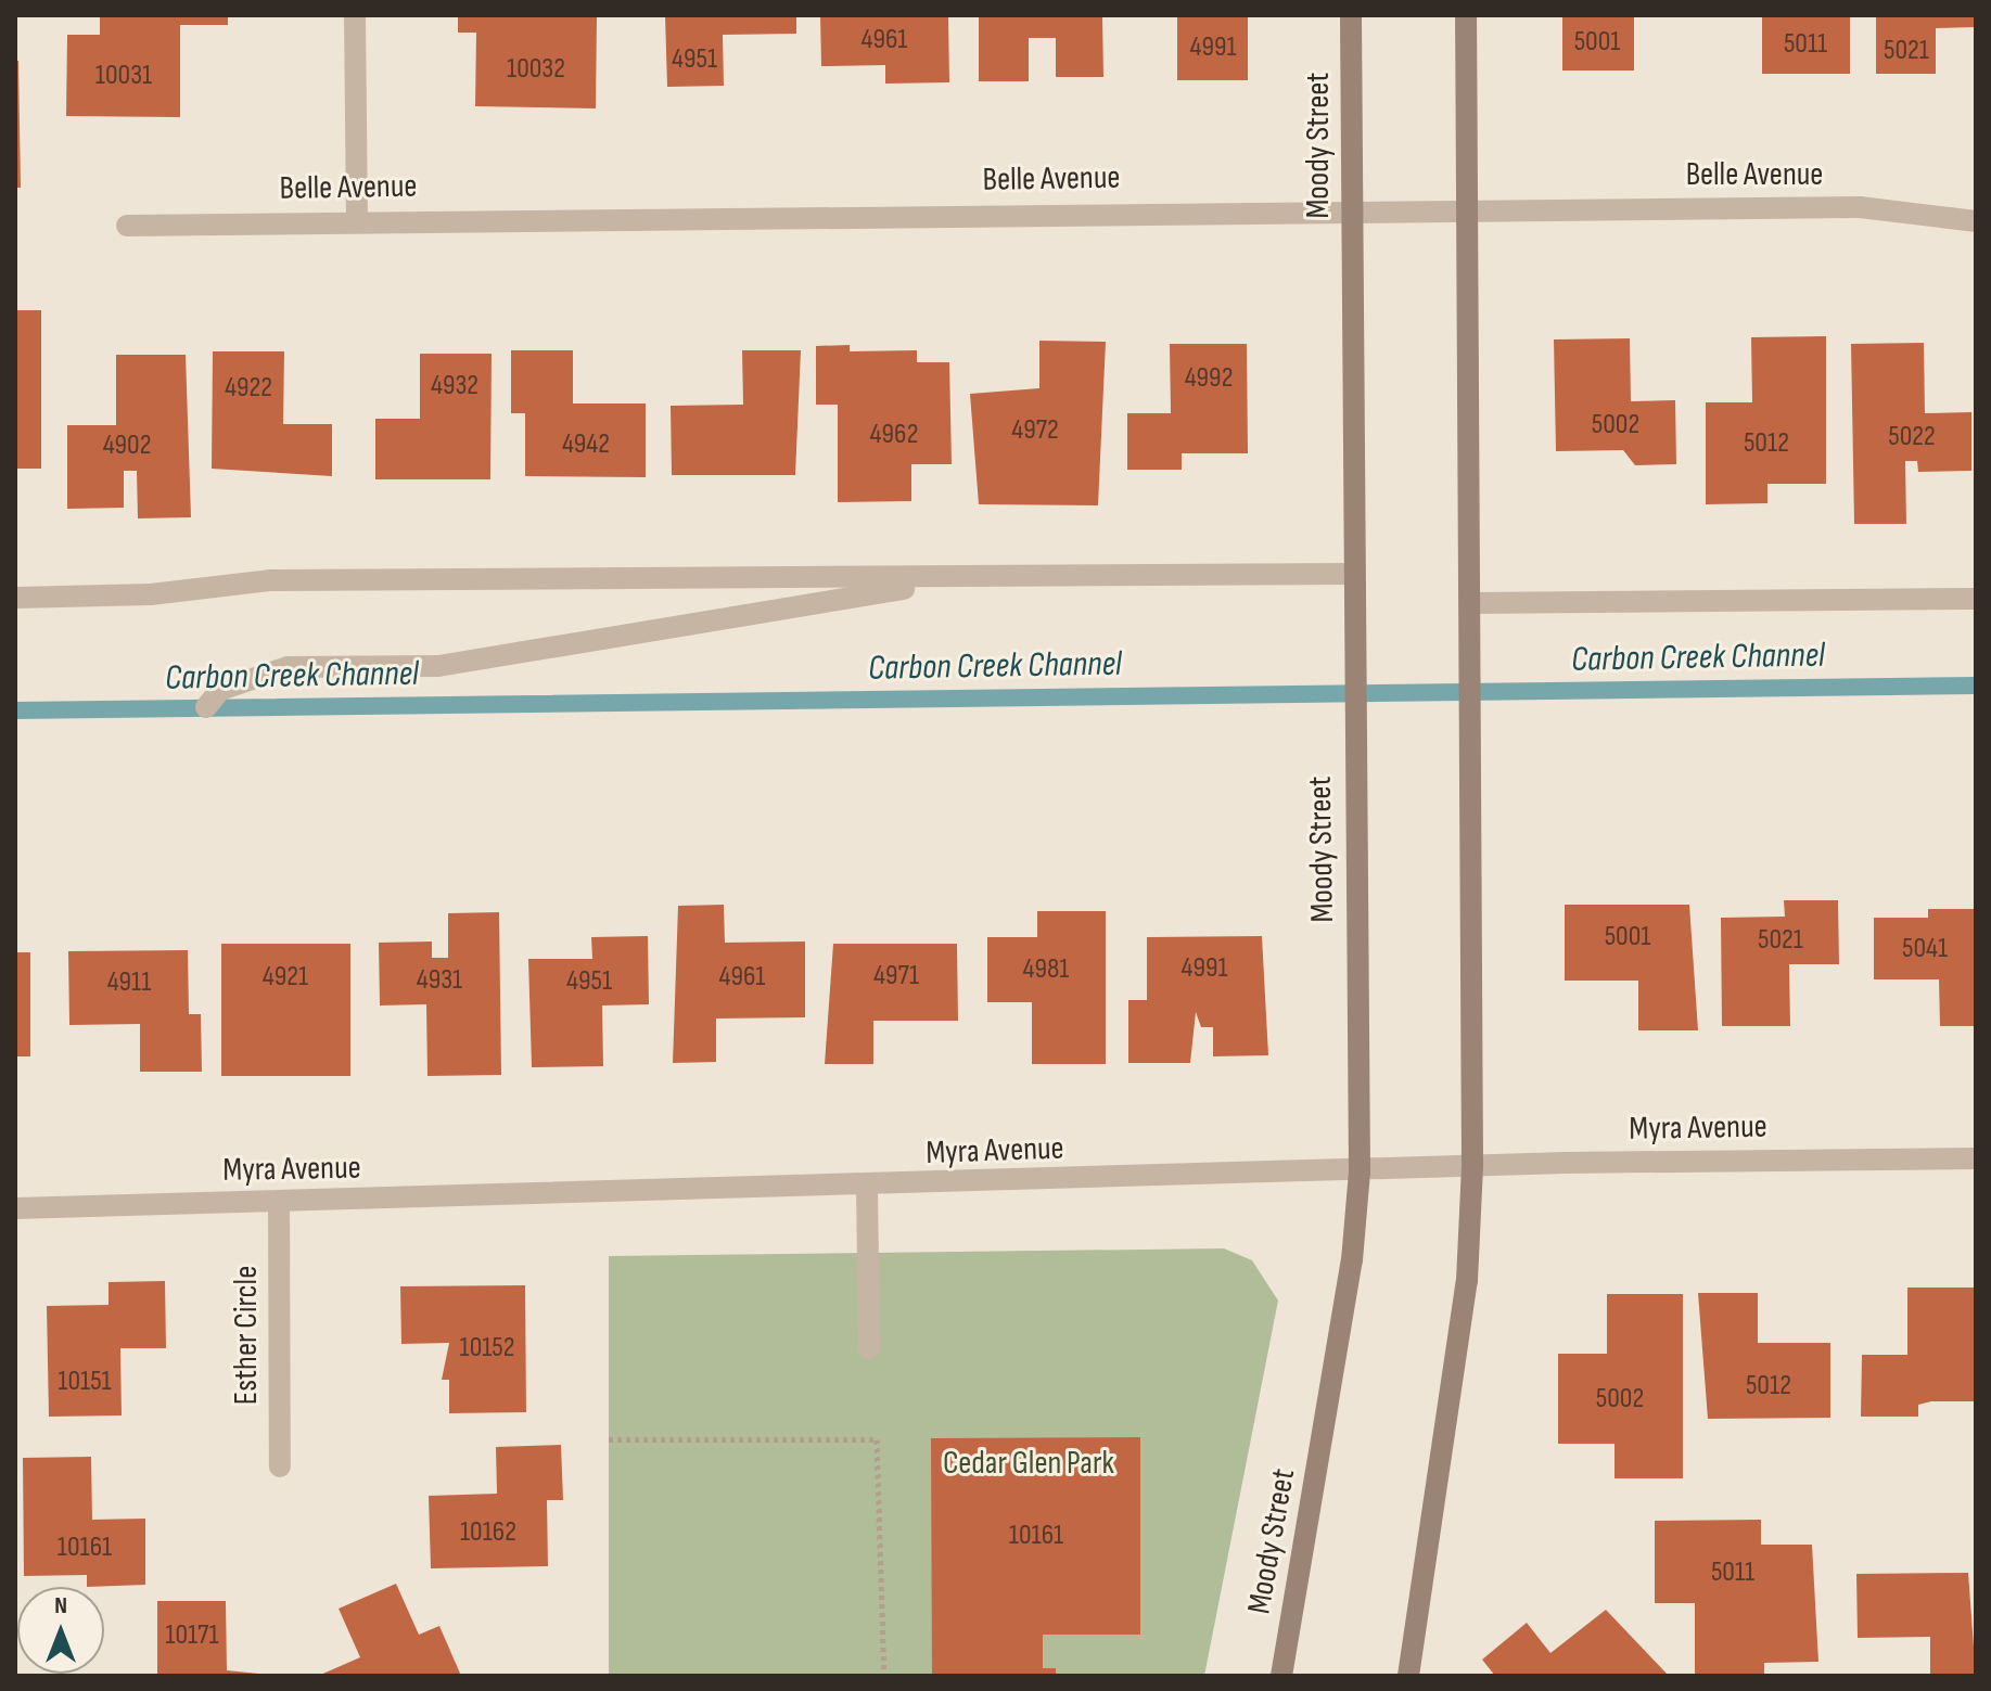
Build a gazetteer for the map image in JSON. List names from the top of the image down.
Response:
{
  "streets": {
    "main road": ["Moody Street"],
    "street": ["Belle Avenue", "Myra Avenue", "Esther Circle"]
  },
  "crossings": [
    ["Moody Street", "Belle Avenue"],
    ["Moody Street", "Myra Avenue"],
    ["Myra Avenue", "Esther Circle"]
  ],
  "water": ["Carbon Creek Channel"],
  "parks": ["Cedar Glen Park"],
  "house_numbers": [
    "4961",
    "5001",
    "5011",
    "4991",
    "5021",
    "4951",
    "10032",
    "10031",
    "4992",
    "4932",
    "4922",
    "5002",
    "4972",
    "4962",
    "5022",
    "5012",
    "4942",
    "4902",
    "5001",
    "5021",
    "5041",
    "4991",
    "4981",
    "4971",
    "4921",
    "4961",
    "4931",
    "4951",
    "4911",
    "10152",
    "10151",
    "5012",
    "5002",
    "10162",
    "10161",
    "10161",
    "5011",
    "10171"
  ],
  "north": "top"
}
